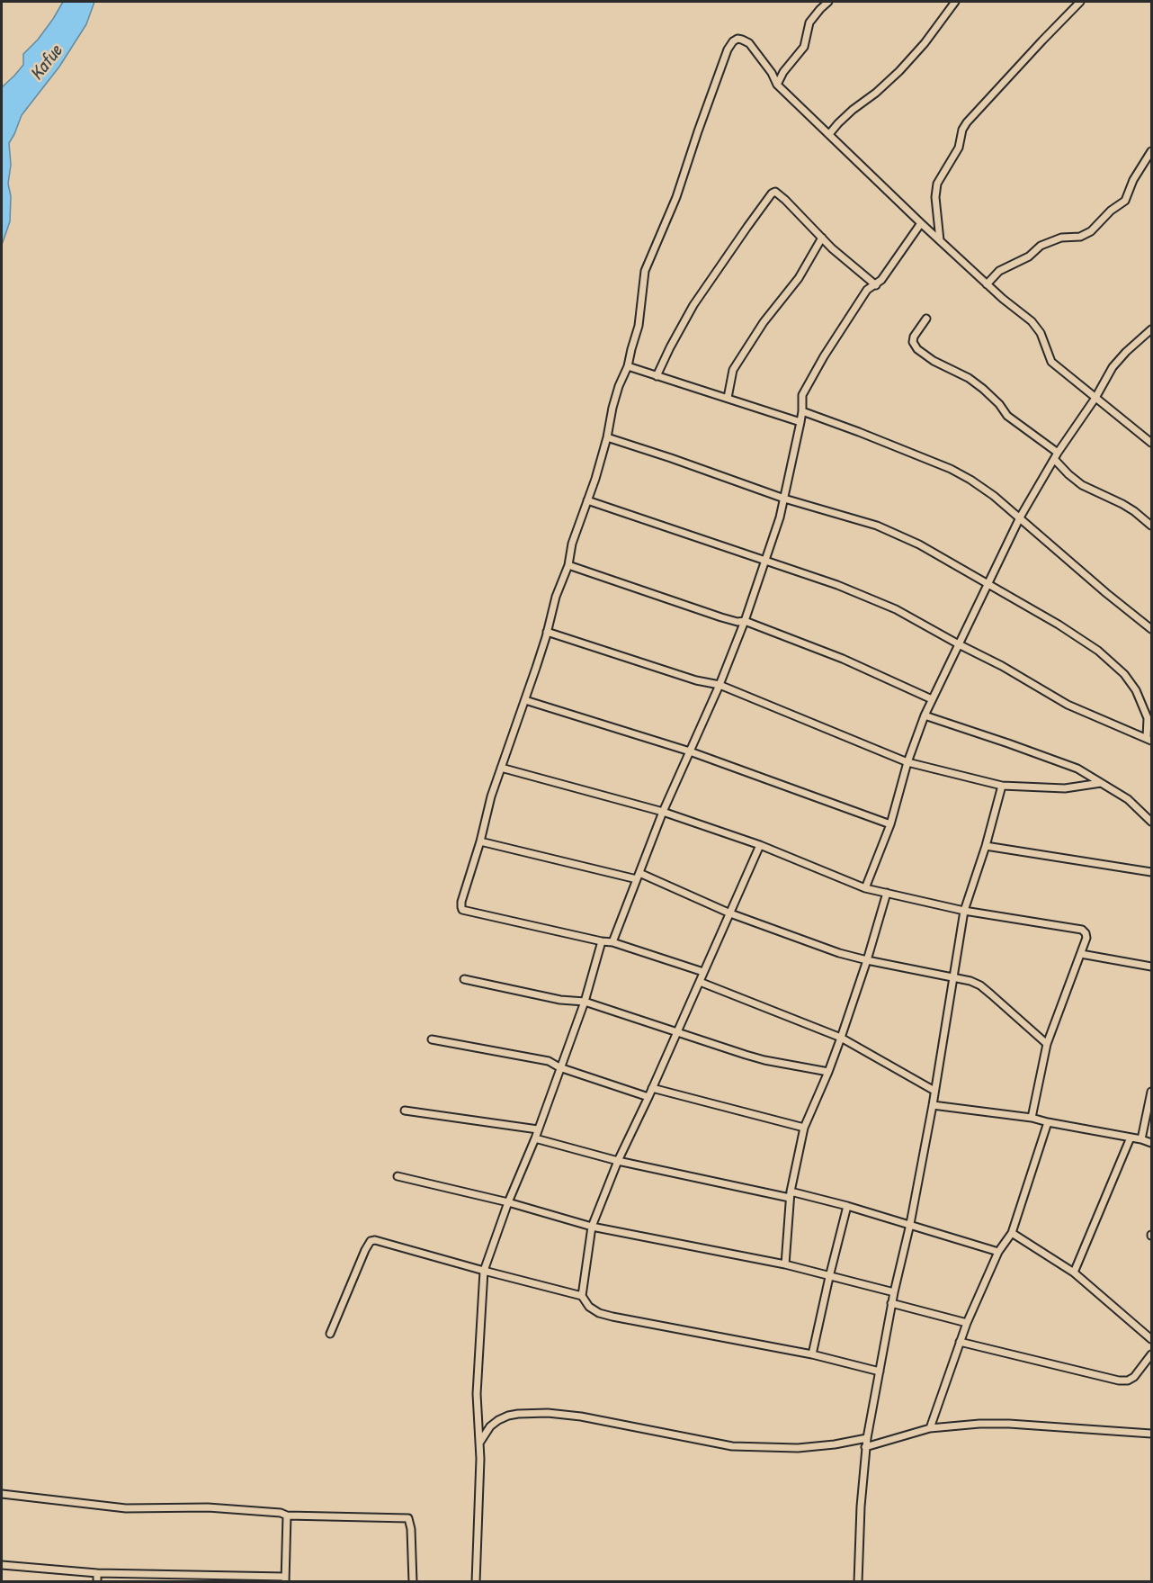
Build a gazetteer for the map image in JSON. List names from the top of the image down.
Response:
{
  "water": ["Kafue"]
}
